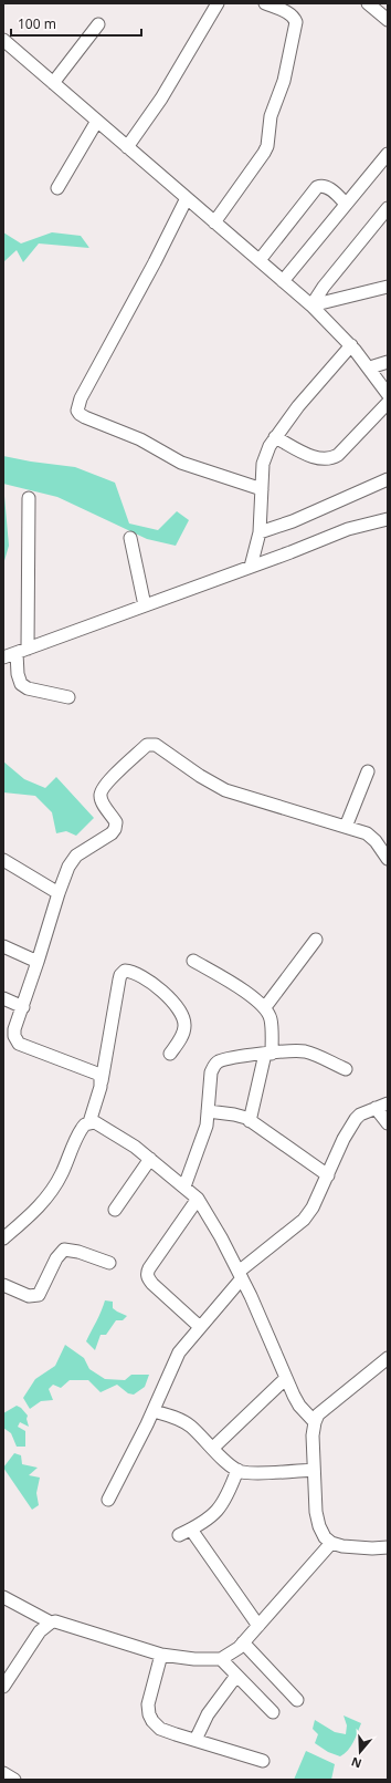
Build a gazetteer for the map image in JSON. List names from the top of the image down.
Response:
{
  "scale_bar": "100 m",
  "north": "bottom"
}
